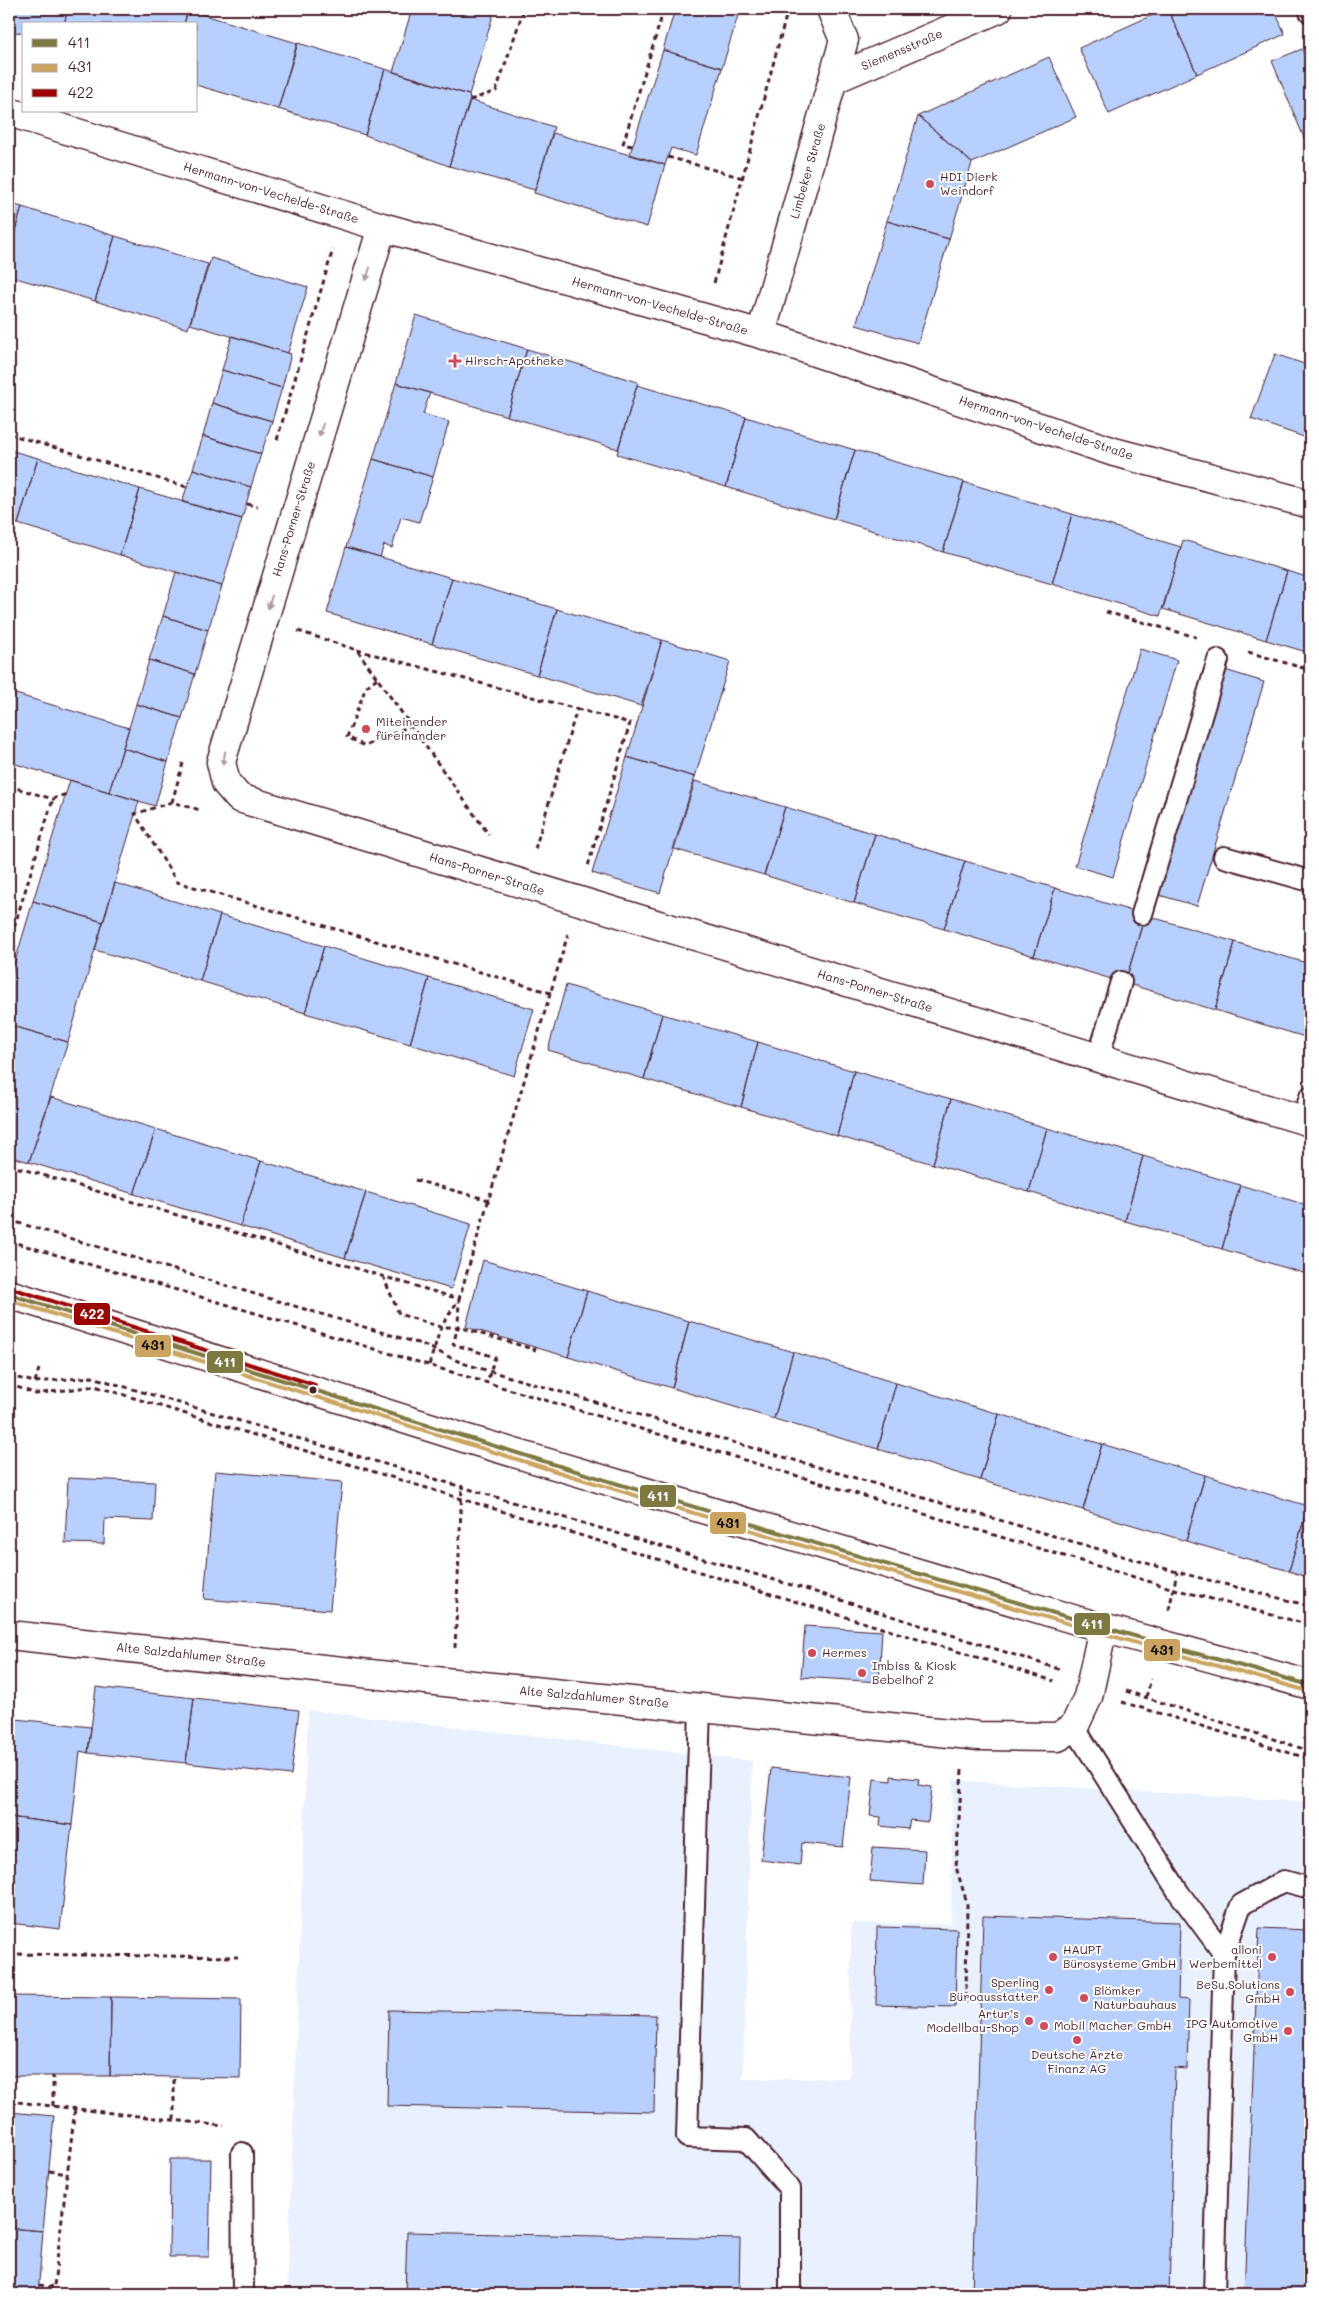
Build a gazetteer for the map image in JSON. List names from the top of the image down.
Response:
{
  "streets": {
    "street": [
      "Siemensstraße",
      "Limbeker Straße",
      "Hermann-von-Vechelde-Straße",
      "Hans-Porner-Straße",
      "Alte Salzdahlumer Straße"
    ]
  },
  "crossings": [
    ["Siemensstraße", "Limbeker Straße"],
    ["Limbeker Straße", "Hermann-von-Vechelde-Straße"],
    ["Hermann-von-Vechelde-Straße", "Hans-Porner-Straße"]
  ],
  "places": {
    "other": [
      "HDI Dierk Weindorf",
      "Miteinender füreinander",
      "Hermes",
      "Imbiss & Kiosk Bebelhof 2",
      "HAUPT Bürosysteme GmbH",
      "alloni Werbemittel",
      "Sperling Büroausstatter",
      "BeSu.Solutions GmbH",
      "Blömker Naturbauhaus",
      "Artur’s Modellbau-Shop",
      "Mobil Macher GmbH",
      "IPG Automotive GmbH",
      "Deutsche Ärzte Finanz AG"
    ],
    "health": ["Hirsch-Apotheke"]
  },
  "lines": ["transit line 422", "transit line 411", "transit line 431"],
  "legend": ["411", "431", "422"]
}
